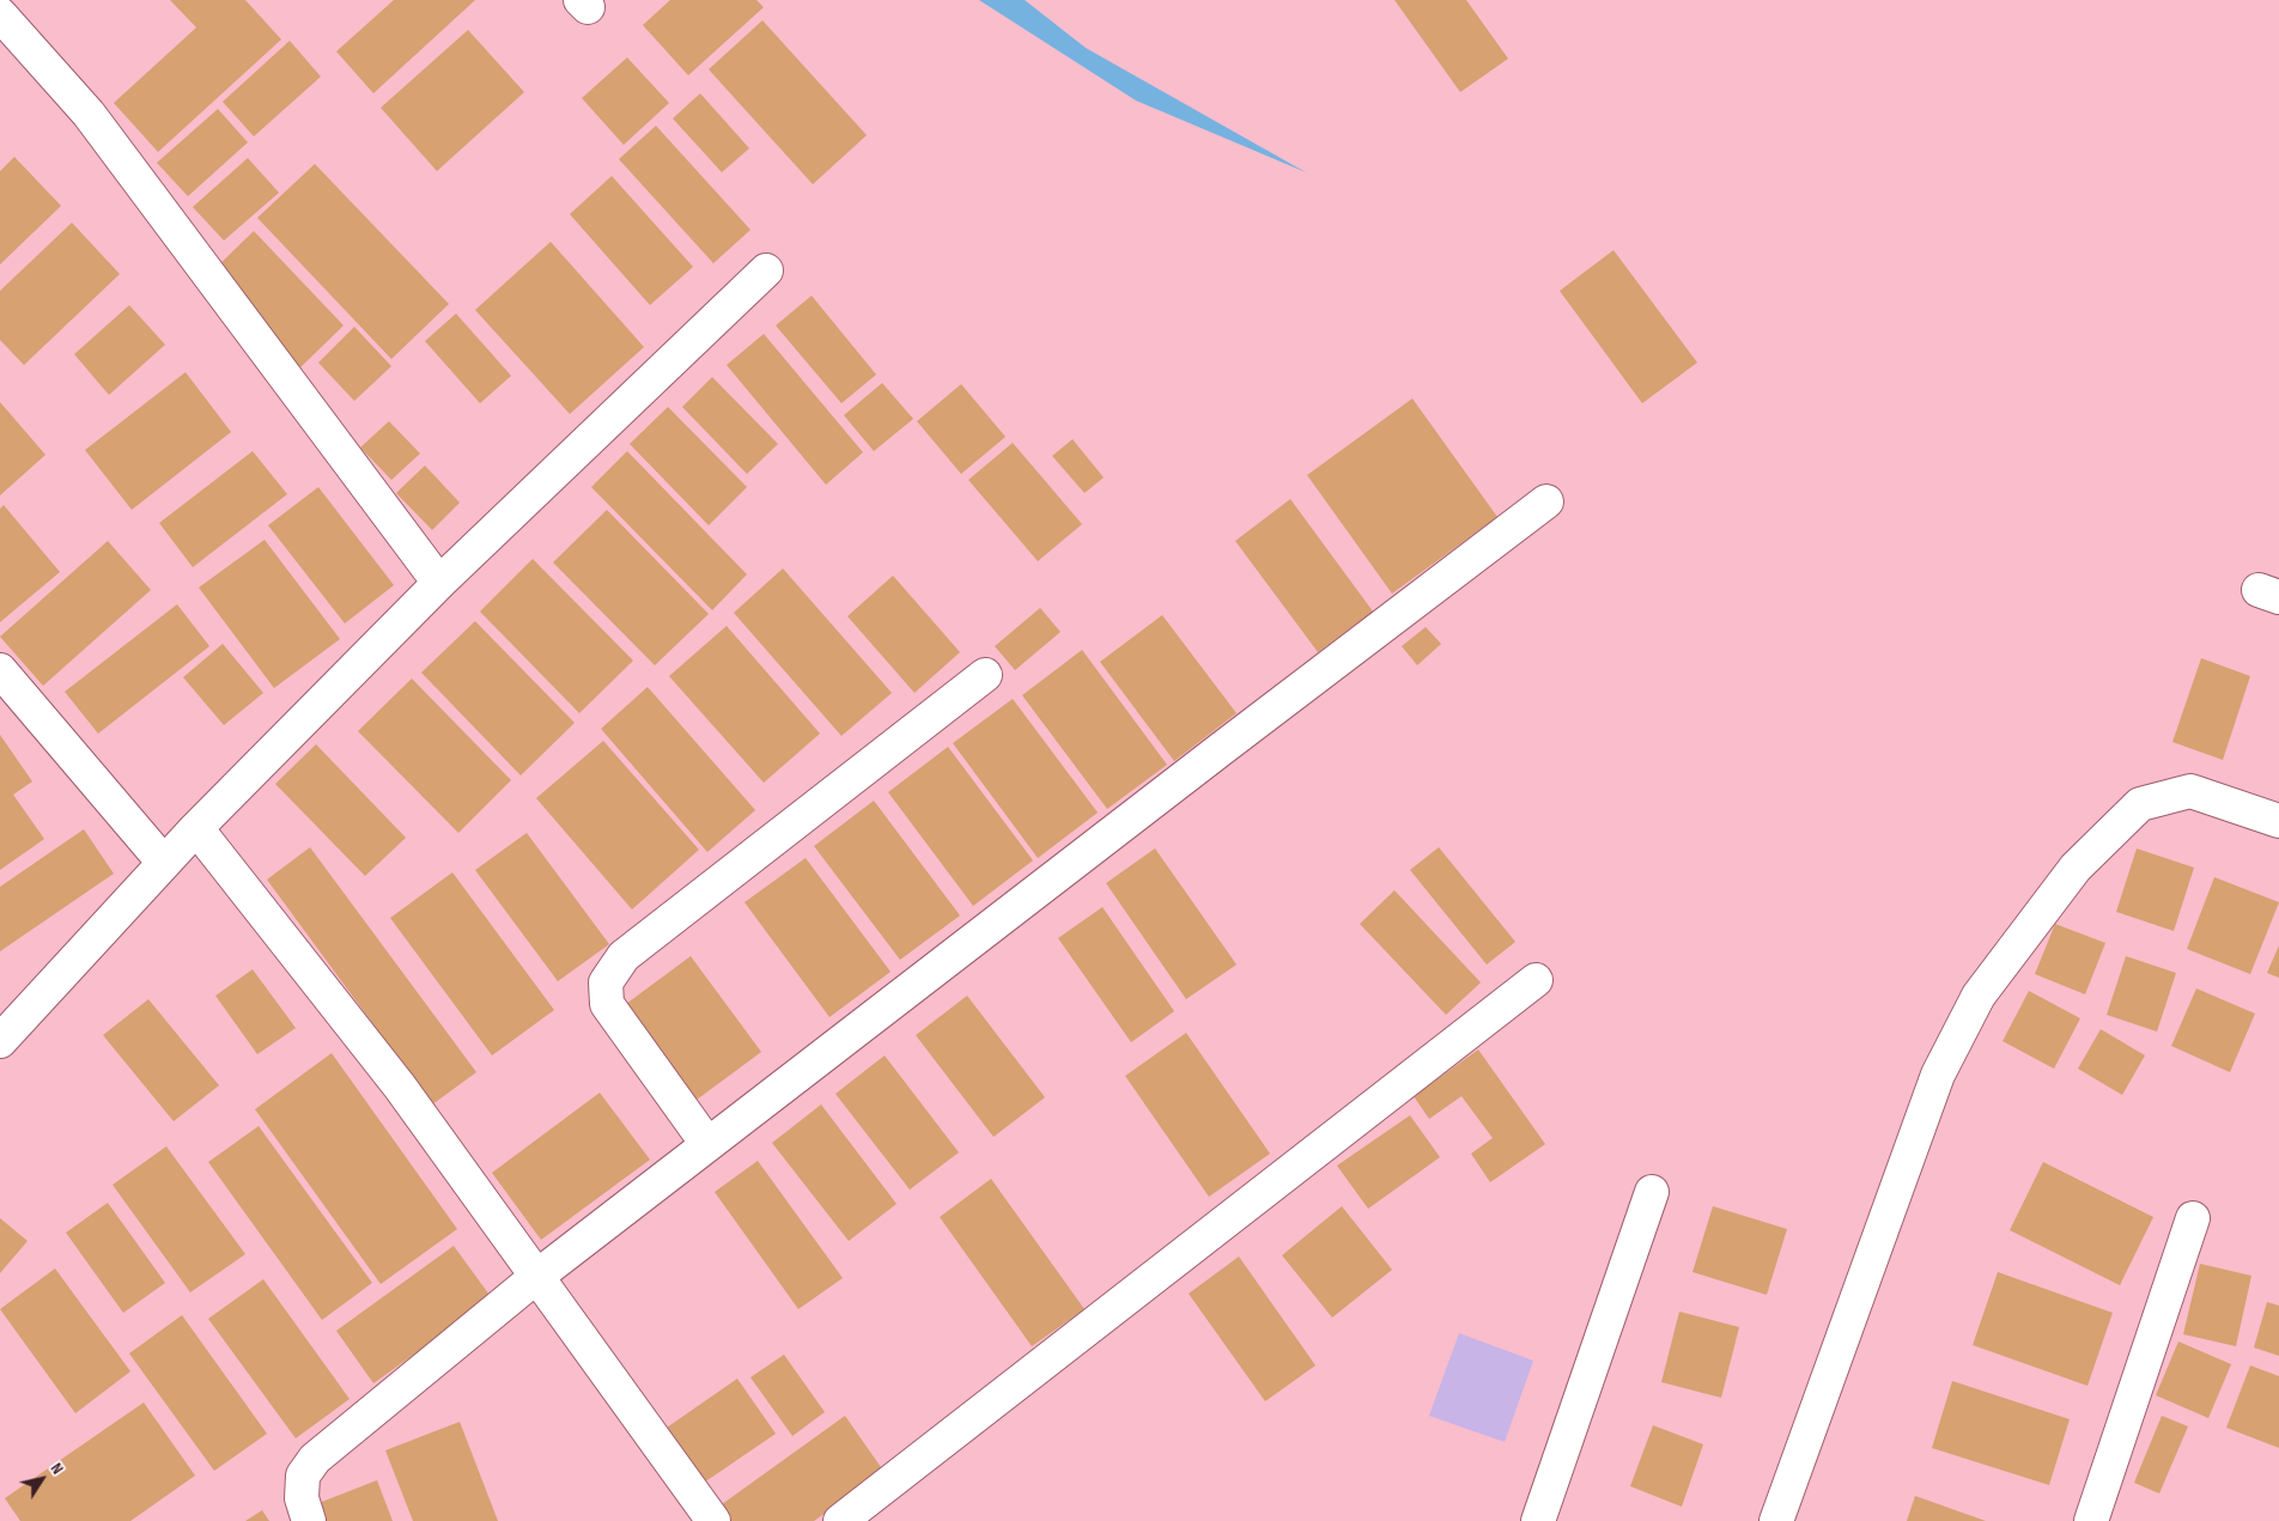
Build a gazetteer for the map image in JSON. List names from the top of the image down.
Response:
{
  "north": "top right"
}
